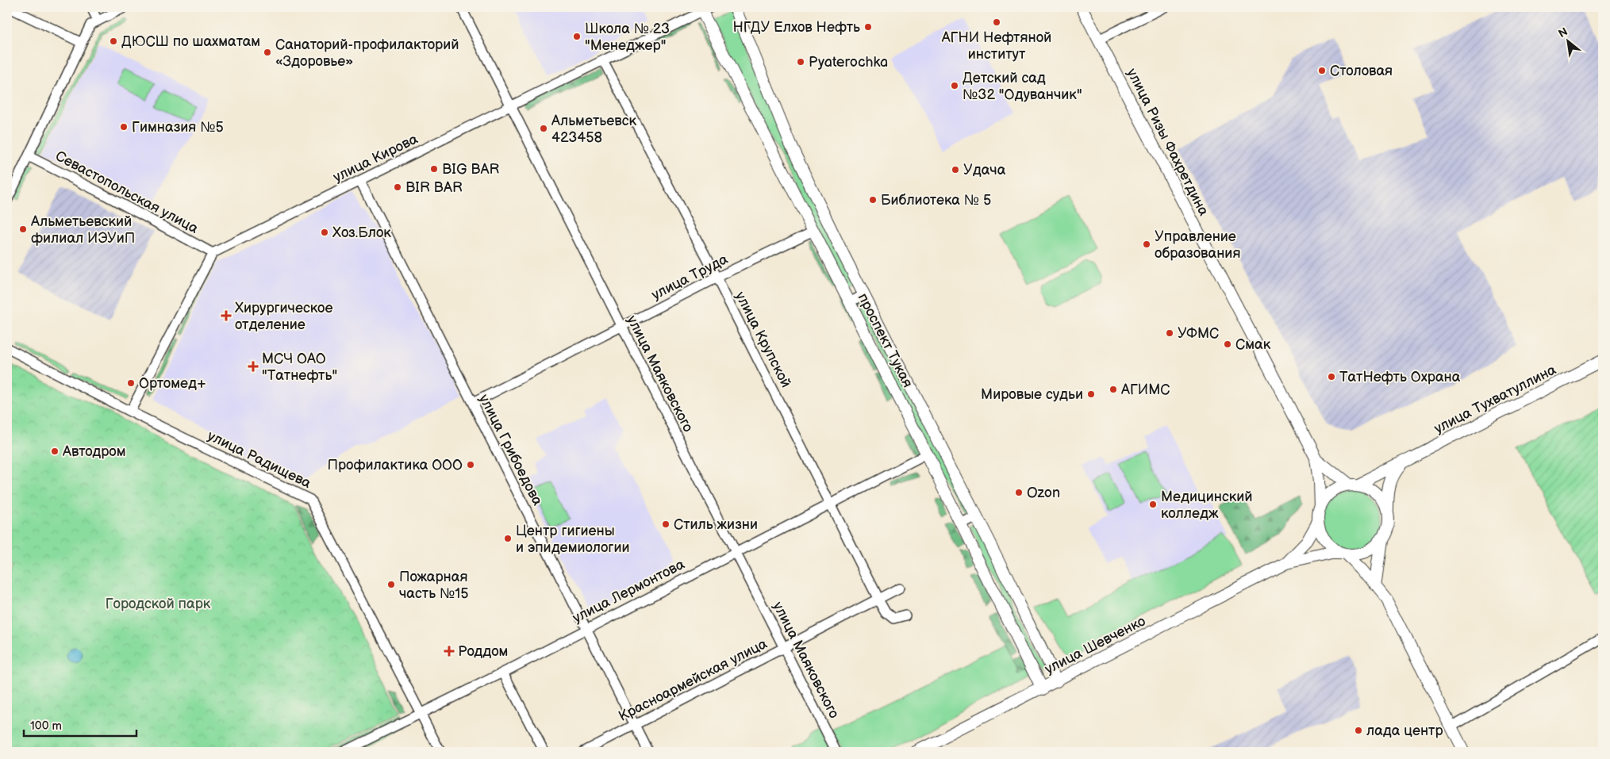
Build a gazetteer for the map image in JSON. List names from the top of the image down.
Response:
{
  "streets": {
    "main road": [
      "улица Ризы Фахретдина",
      "проспект Тукая",
      "улица Тухватуллина",
      "улица Шевченко"
    ],
    "street": [
      "улица Кирова",
      "Севастопольская улица",
      "улица Труда",
      "улица Крупской",
      "улица Маяковского",
      "улица Грибоедова",
      "улица Радищева",
      "улица Лермонтова",
      "Красноармейская улица"
    ]
  },
  "crossings": [
    ["улица Кирова", "Севастопольская улица"],
    ["улица Кирова", "улица Крупской"],
    ["улица Кирова", "проспект Тукая"],
    ["улица Кирова", "улица Маяковского"],
    ["улица Кирова", "улица Грибоедова"],
    ["улица Труда", "улица Крупской"],
    ["улица Труда", "проспект Тукая"],
    ["улица Труда", "улица Маяковского"],
    ["улица Труда", "улица Грибоедова"],
    ["улица Крупской", "улица Лермонтова"],
    ["улица Крупской", "Красноармейская улица"],
    ["проспект Тукая", "улица Лермонтова"],
    ["проспект Тукая", "улица Шевченко"],
    ["улица Маяковского", "улица Лермонтова"],
    ["улица Маяковского", "Красноармейская улица"],
    ["улица Грибоедова", "улица Лермонтова"],
    ["улица Грибоедова", "Красноармейская улица"],
    ["улица Радищева", "улица Лермонтова"]
  ],
  "parks": ["Городской парк"],
  "places": {
    "other": [
      "АГНИ Нефтяной институт",
      "НГДУ Елхов Нефть",
      "Школа № 23 \"Менеджер\"",
      "ДЮСШ по шахматам",
      "Санаторий-профилакторий «Здоровье»",
      "Pyaterochka",
      "Столовая",
      "Детский сад №32 \"Одуванчик\"",
      "Гимназия №5",
      "Альметьевск 423458",
      "BIG BAR",
      "Удача",
      "BIR BAR",
      "Библиотека № 5",
      "Альметьевский филиал ИЭУиП",
      "Хоз.Блок",
      "Управление образования",
      "УФМС",
      "Смак",
      "ТатНефть Охрана",
      "Ортомед+",
      "АГИМС",
      "Мировые судьи",
      "Автодром",
      "Профилактика ООО",
      "Ozon",
      "Медицинский колледж",
      "Стиль жизни",
      "Центр гигиены и эпидемиологии",
      "Пожарная часть №15",
      "лада центр"
    ],
    "health": ["Хирургическое отделение", "МСЧ ОАО \"Татнефть\"", "Роддом"]
  },
  "scale_bar": "100 m",
  "north": "top left"
}
